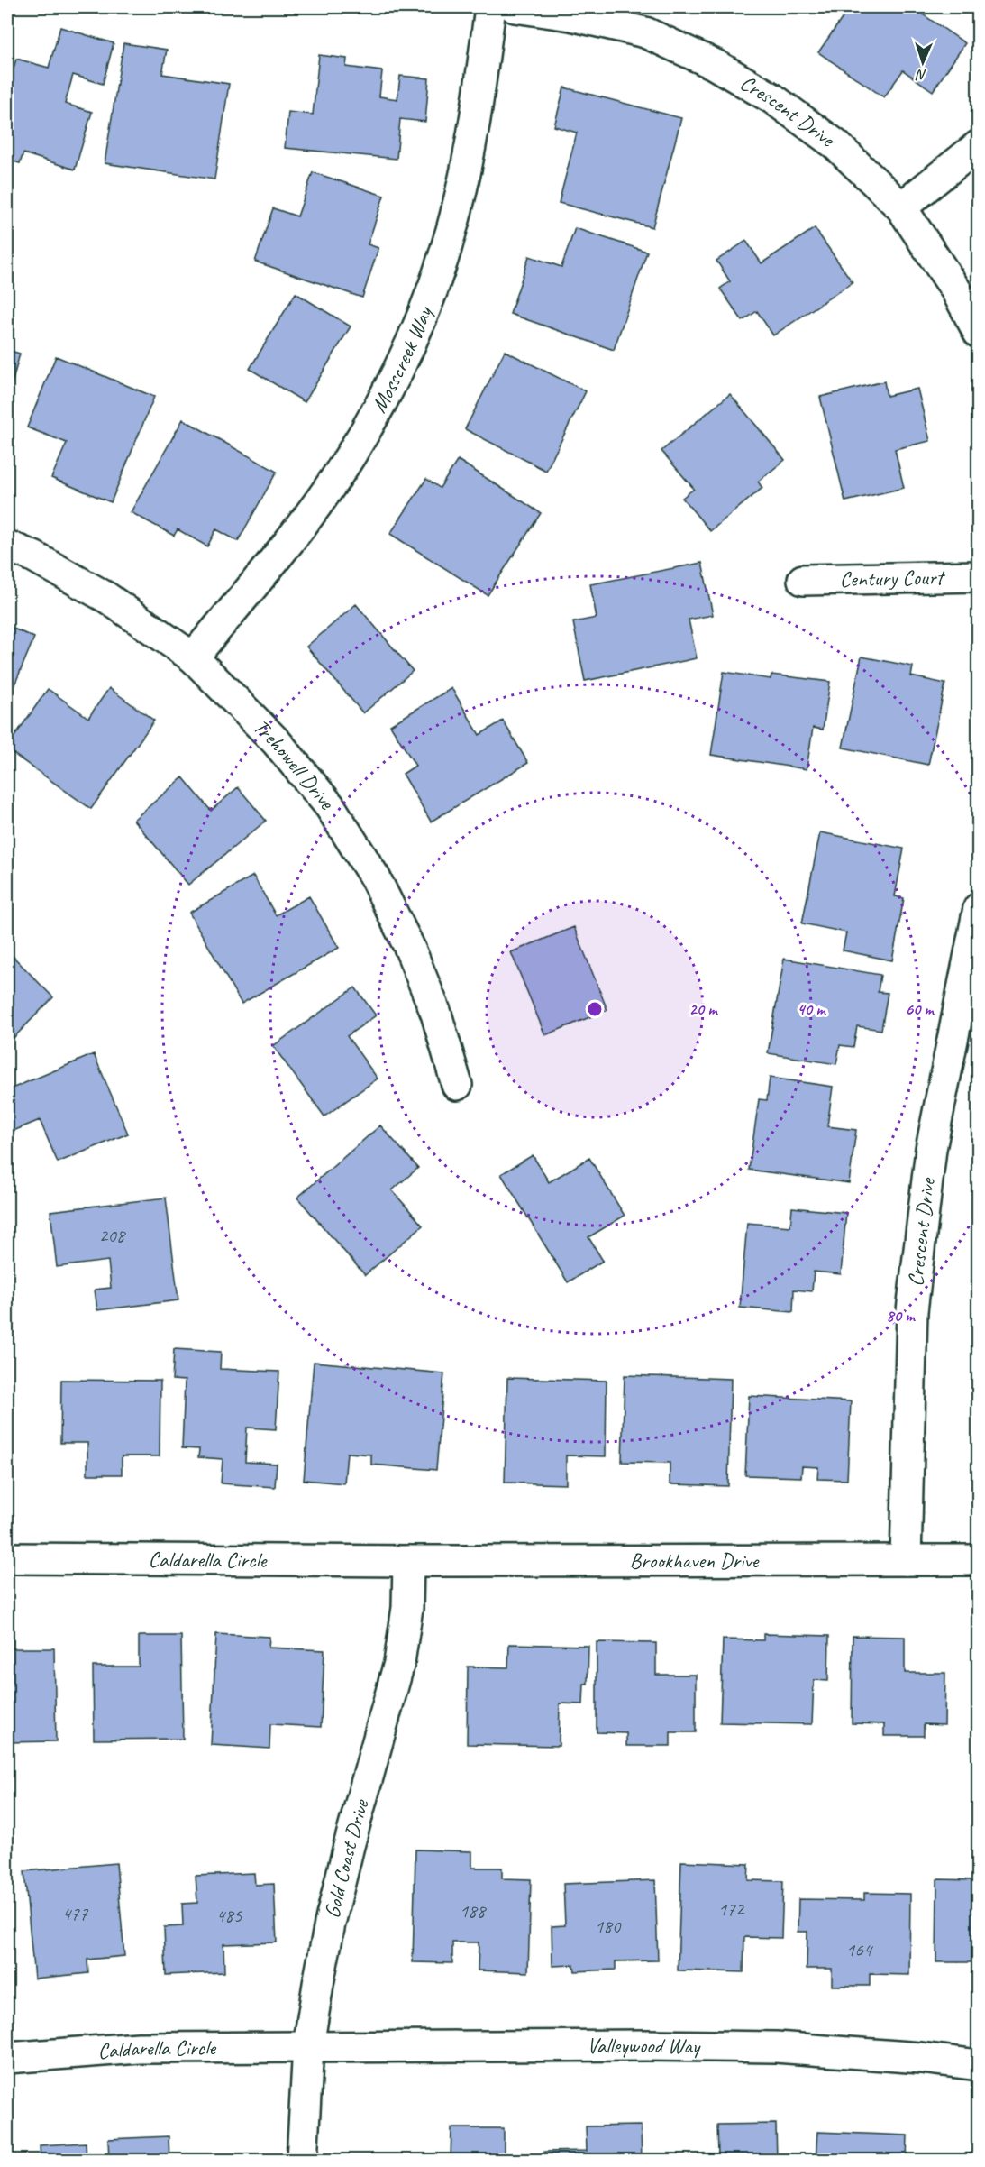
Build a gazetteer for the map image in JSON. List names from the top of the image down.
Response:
{
  "streets": {
    "street": [
      "Crescent Drive",
      "Mosscreek Way",
      "Century Court",
      "Trehowell Drive",
      "Caldarella Circle",
      "Brookhaven Drive",
      "Gold Coast Drive",
      "Valleywood Way"
    ]
  },
  "crossings": [
    ["Crescent Drive", "Brookhaven Drive"],
    ["Mosscreek Way", "Trehowell Drive"],
    ["Caldarella Circle", "Brookhaven Drive"],
    ["Caldarella Circle", "Gold Coast Drive"],
    ["Caldarella Circle", "Valleywood Way"],
    ["Brookhaven Drive", "Gold Coast Drive"],
    ["Gold Coast Drive", "Valleywood Way"]
  ],
  "house_numbers": [
    "208",
    "172",
    "188",
    "477",
    "485",
    "180",
    "164"
  ],
  "north": "bottom",
  "rings": [
    "20 m",
    "40 m",
    "60 m",
    "80 m"
  ]
}
